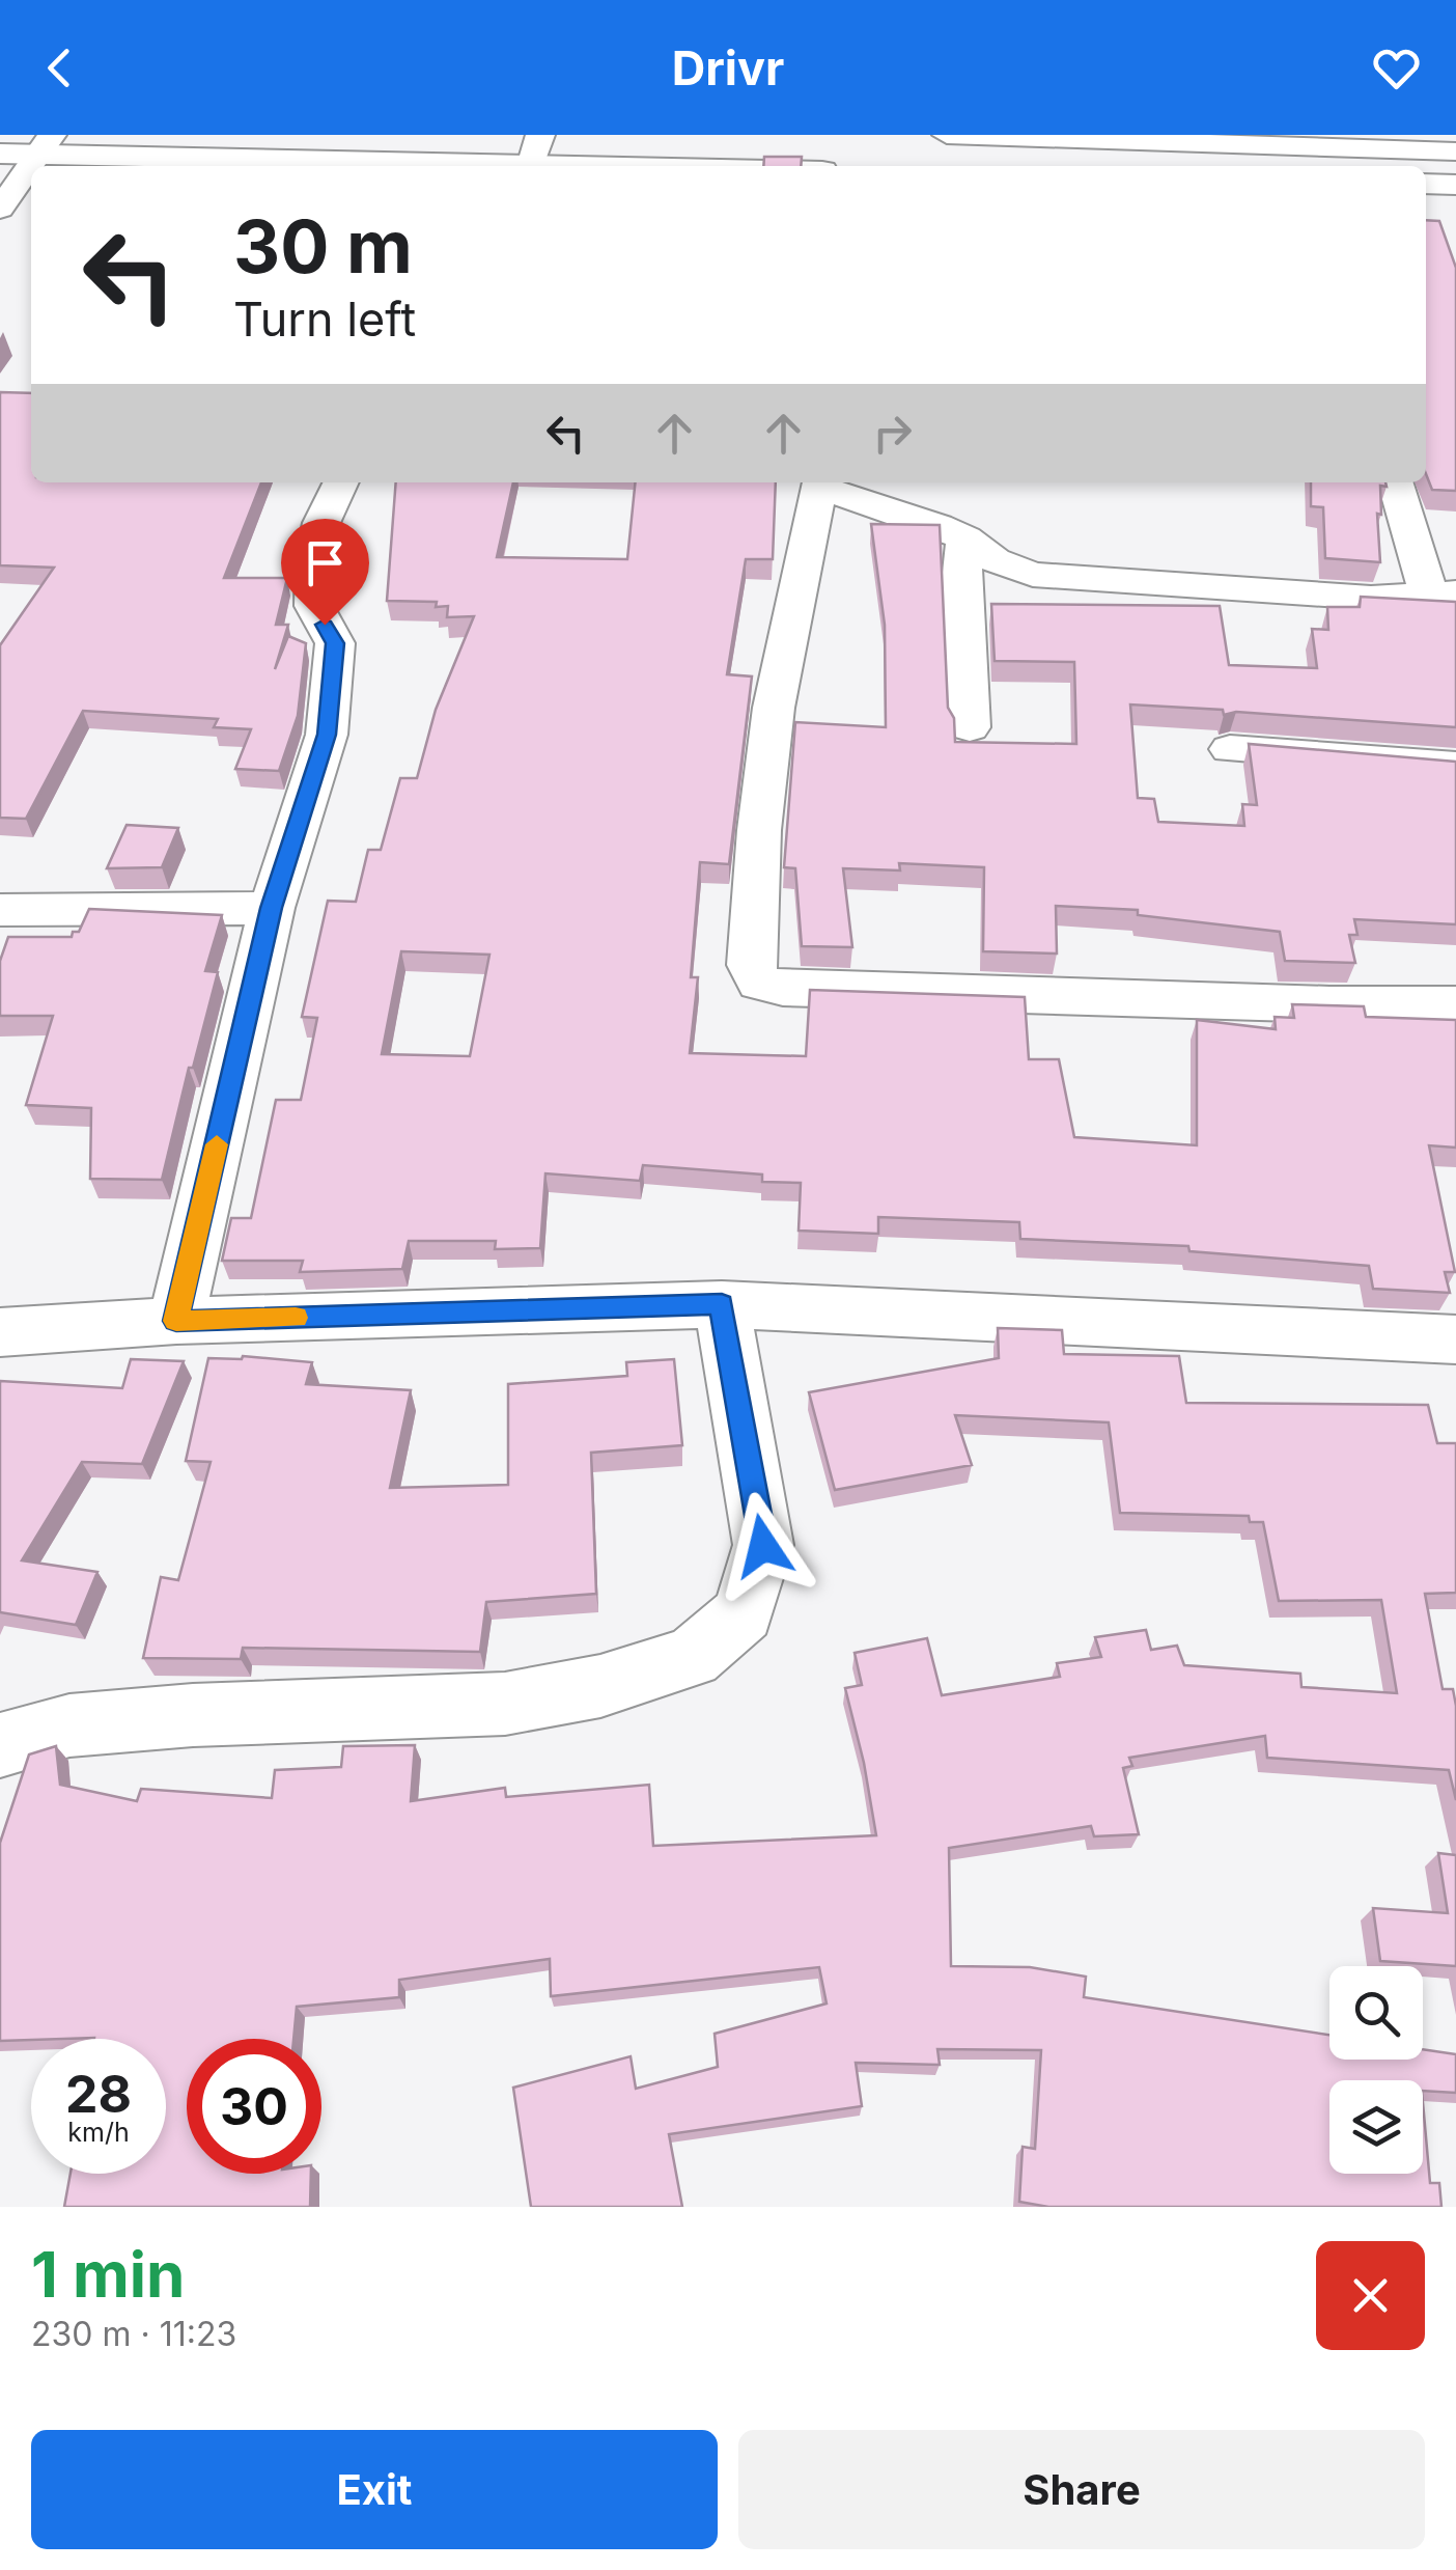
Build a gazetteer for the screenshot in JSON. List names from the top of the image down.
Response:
{
  "page": {
    "header": "Drivr",
    "turn": ["30 m", "Turn left"],
    "speed": "28 km/h",
    "limit": "30",
    "heading": ["1 min", "230 m · 11:23"],
    "buttons": ["Exit", "Share"]
  }
}
